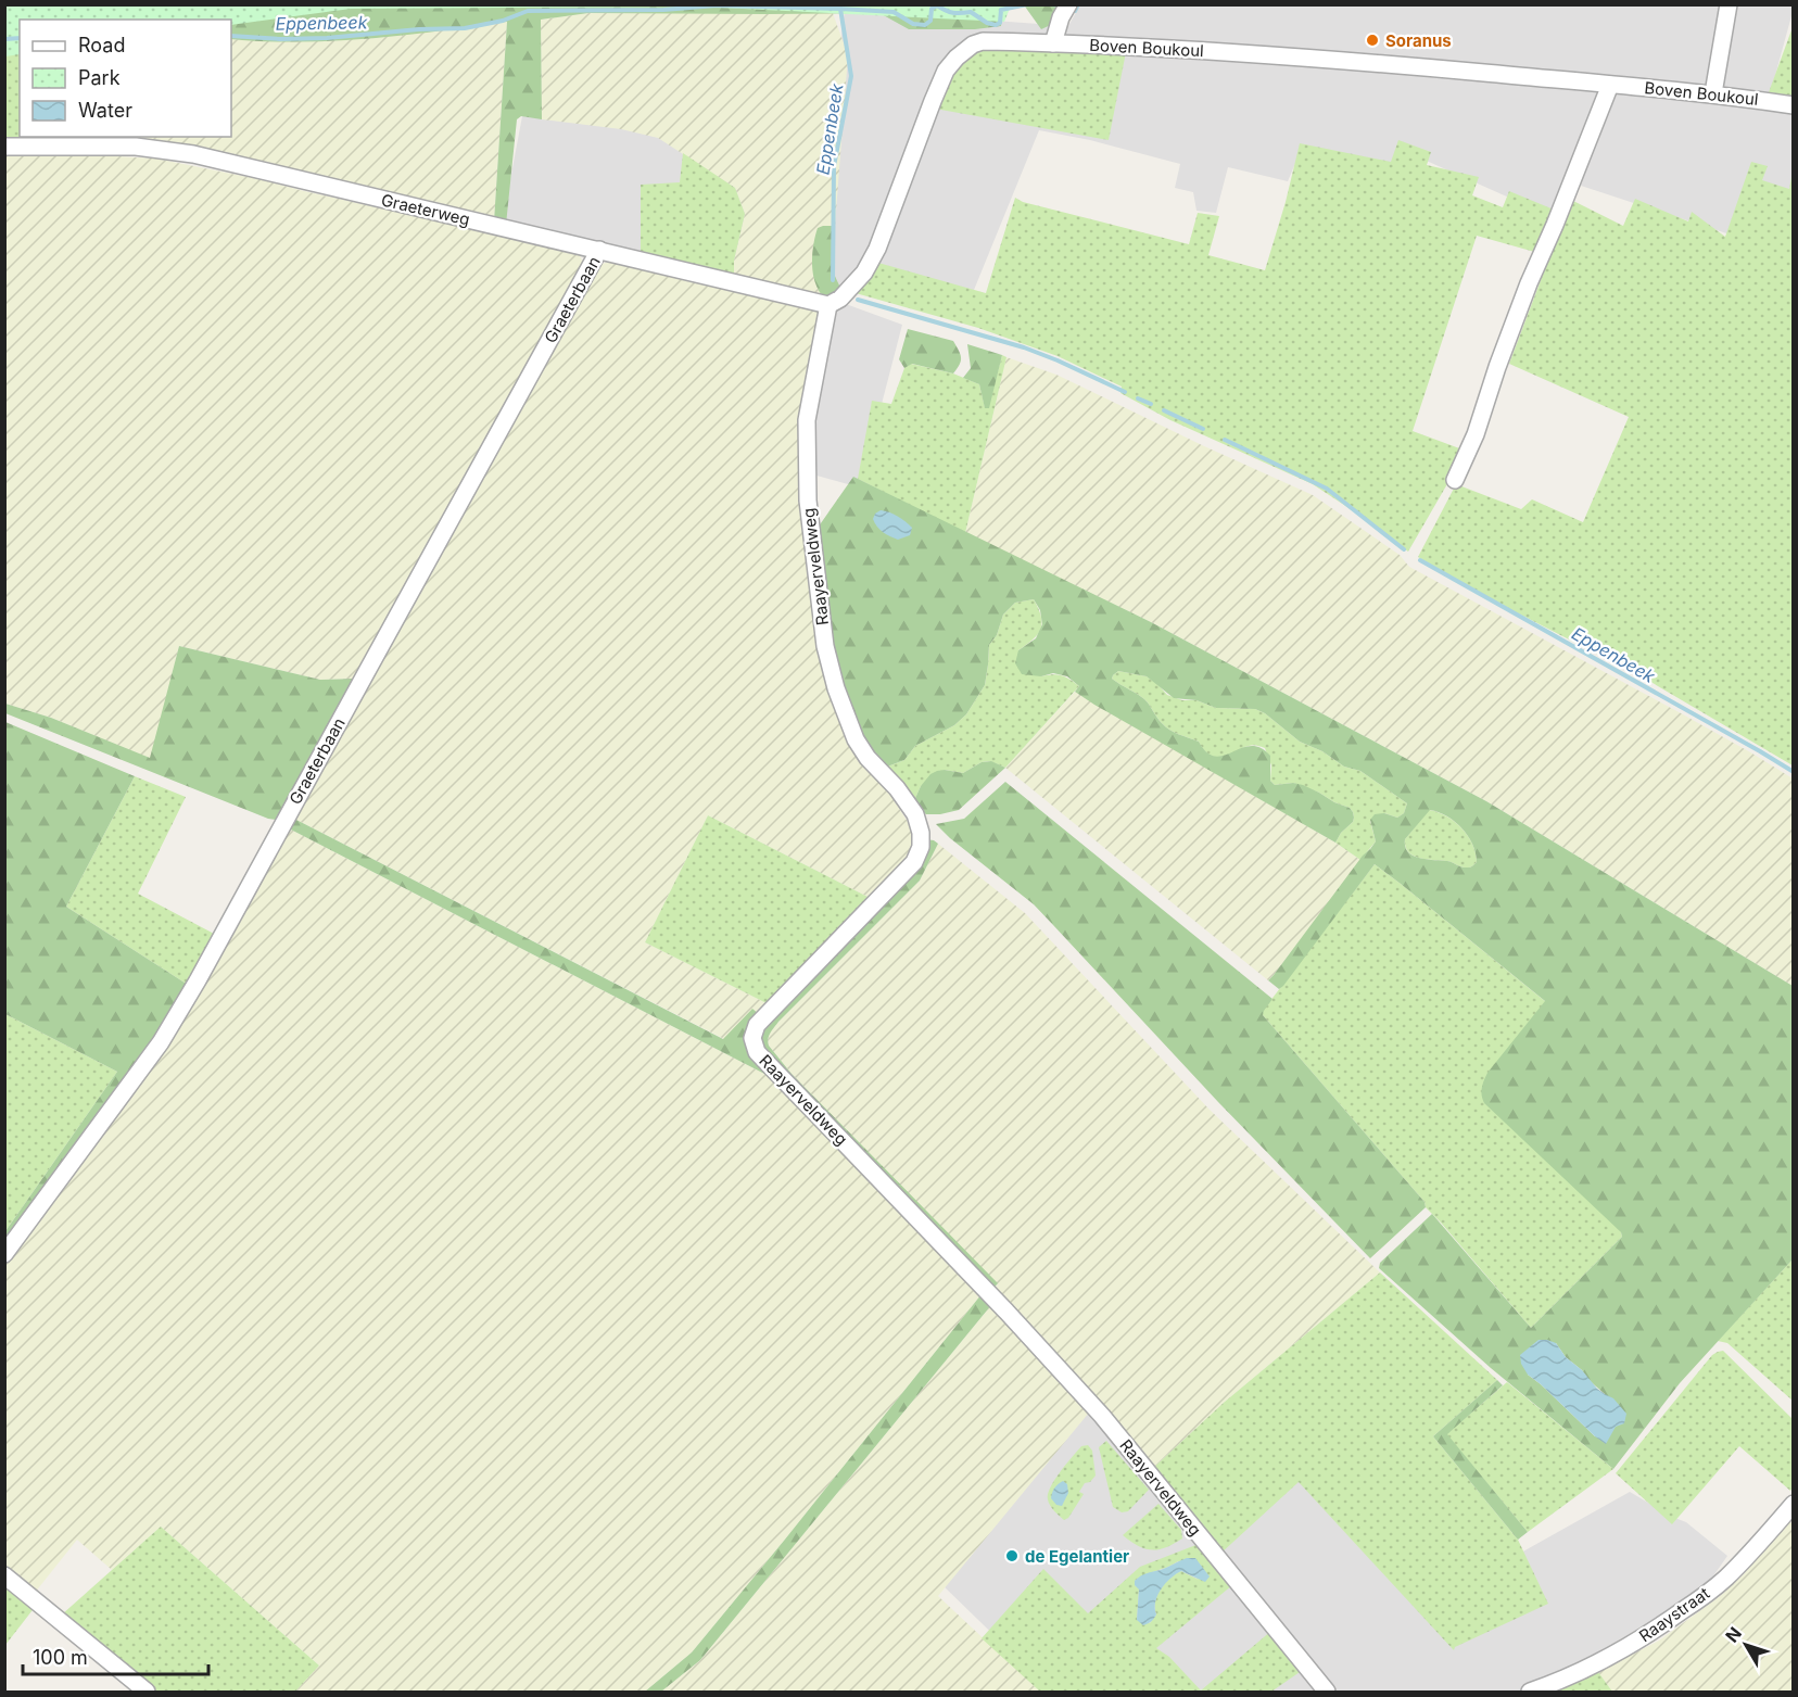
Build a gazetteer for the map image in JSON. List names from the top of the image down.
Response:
{
  "streets": {
    "street": [
      "Boven Boukoul",
      "Graeterweg",
      "Graeterbaan",
      "Raayerveldweg",
      "Raaystraat"
    ]
  },
  "crossings": [
    ["Boven Boukoul", "Graeterweg"],
    ["Boven Boukoul", "Raayerveldweg"],
    ["Graeterweg", "Graeterbaan"],
    ["Graeterweg", "Raayerveldweg"]
  ],
  "water": ["Eppenbeek"],
  "places": ["Soranus", "de Egelantier"],
  "legend": ["Road", "Park", "Water"],
  "scale_bar": "100 m",
  "north": "top left"
}
